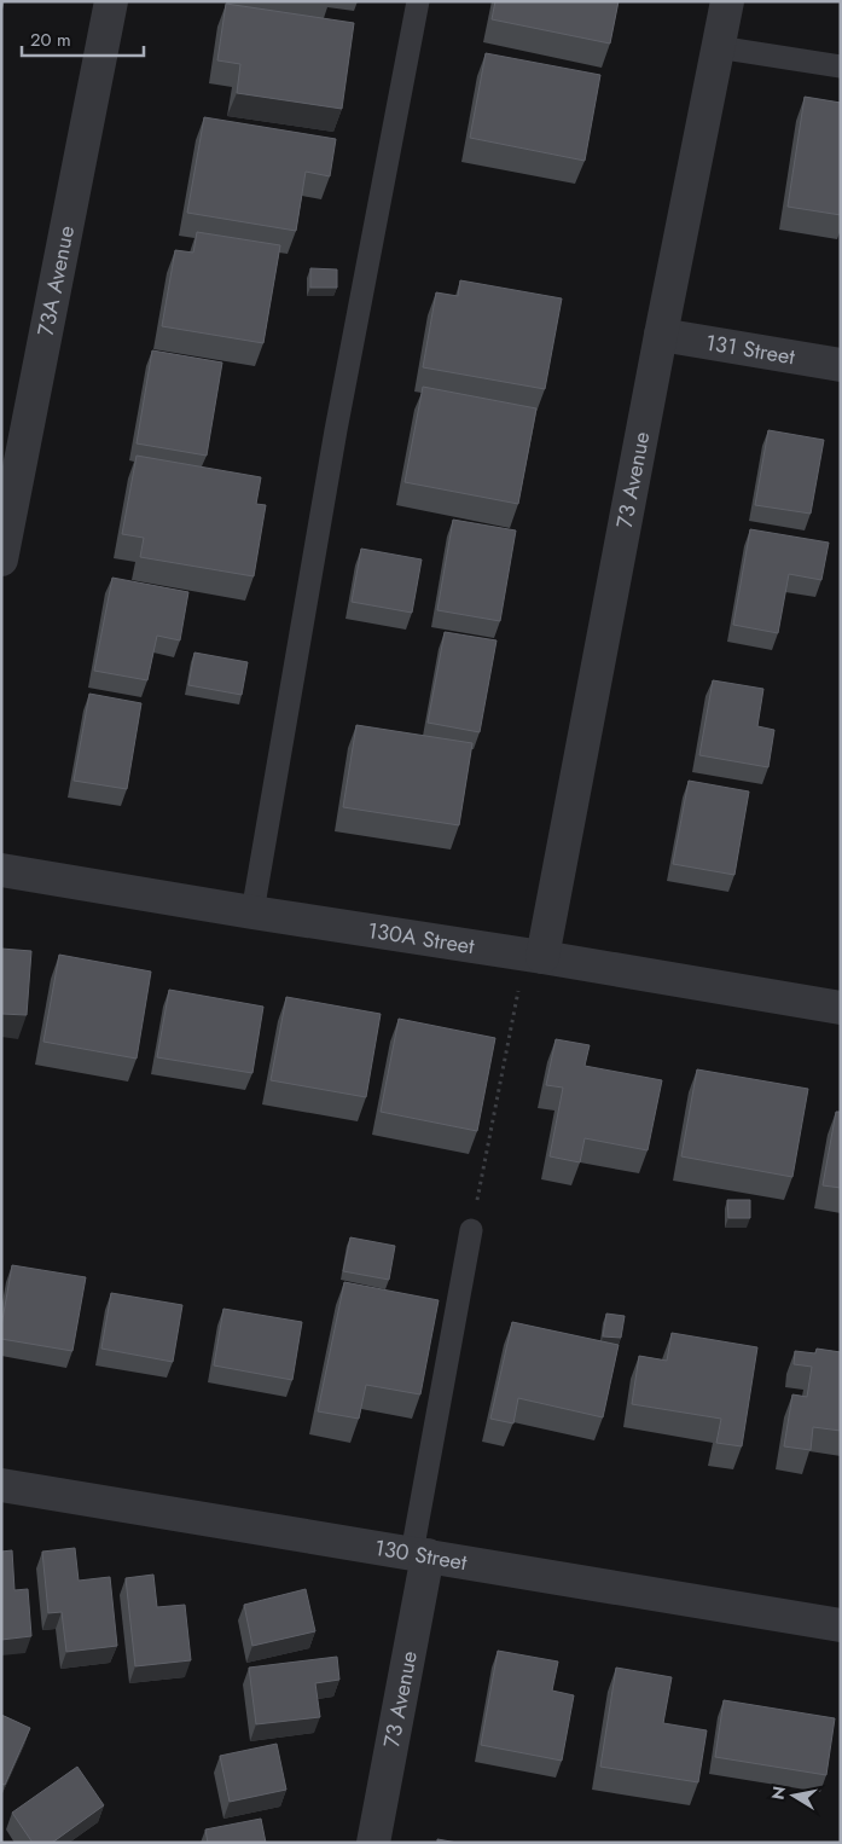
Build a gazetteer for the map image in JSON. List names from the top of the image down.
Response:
{
  "streets": {
    "street": [
      "73A Avenue",
      "131 Street",
      "73 Avenue",
      "130A Street",
      "130 Street"
    ]
  },
  "crossings": [
    ["131 Street", "73 Avenue"],
    ["73 Avenue", "130A Street"],
    ["73 Avenue", "130 Street"]
  ],
  "scale_bar": "20 m",
  "north": "left"
}
